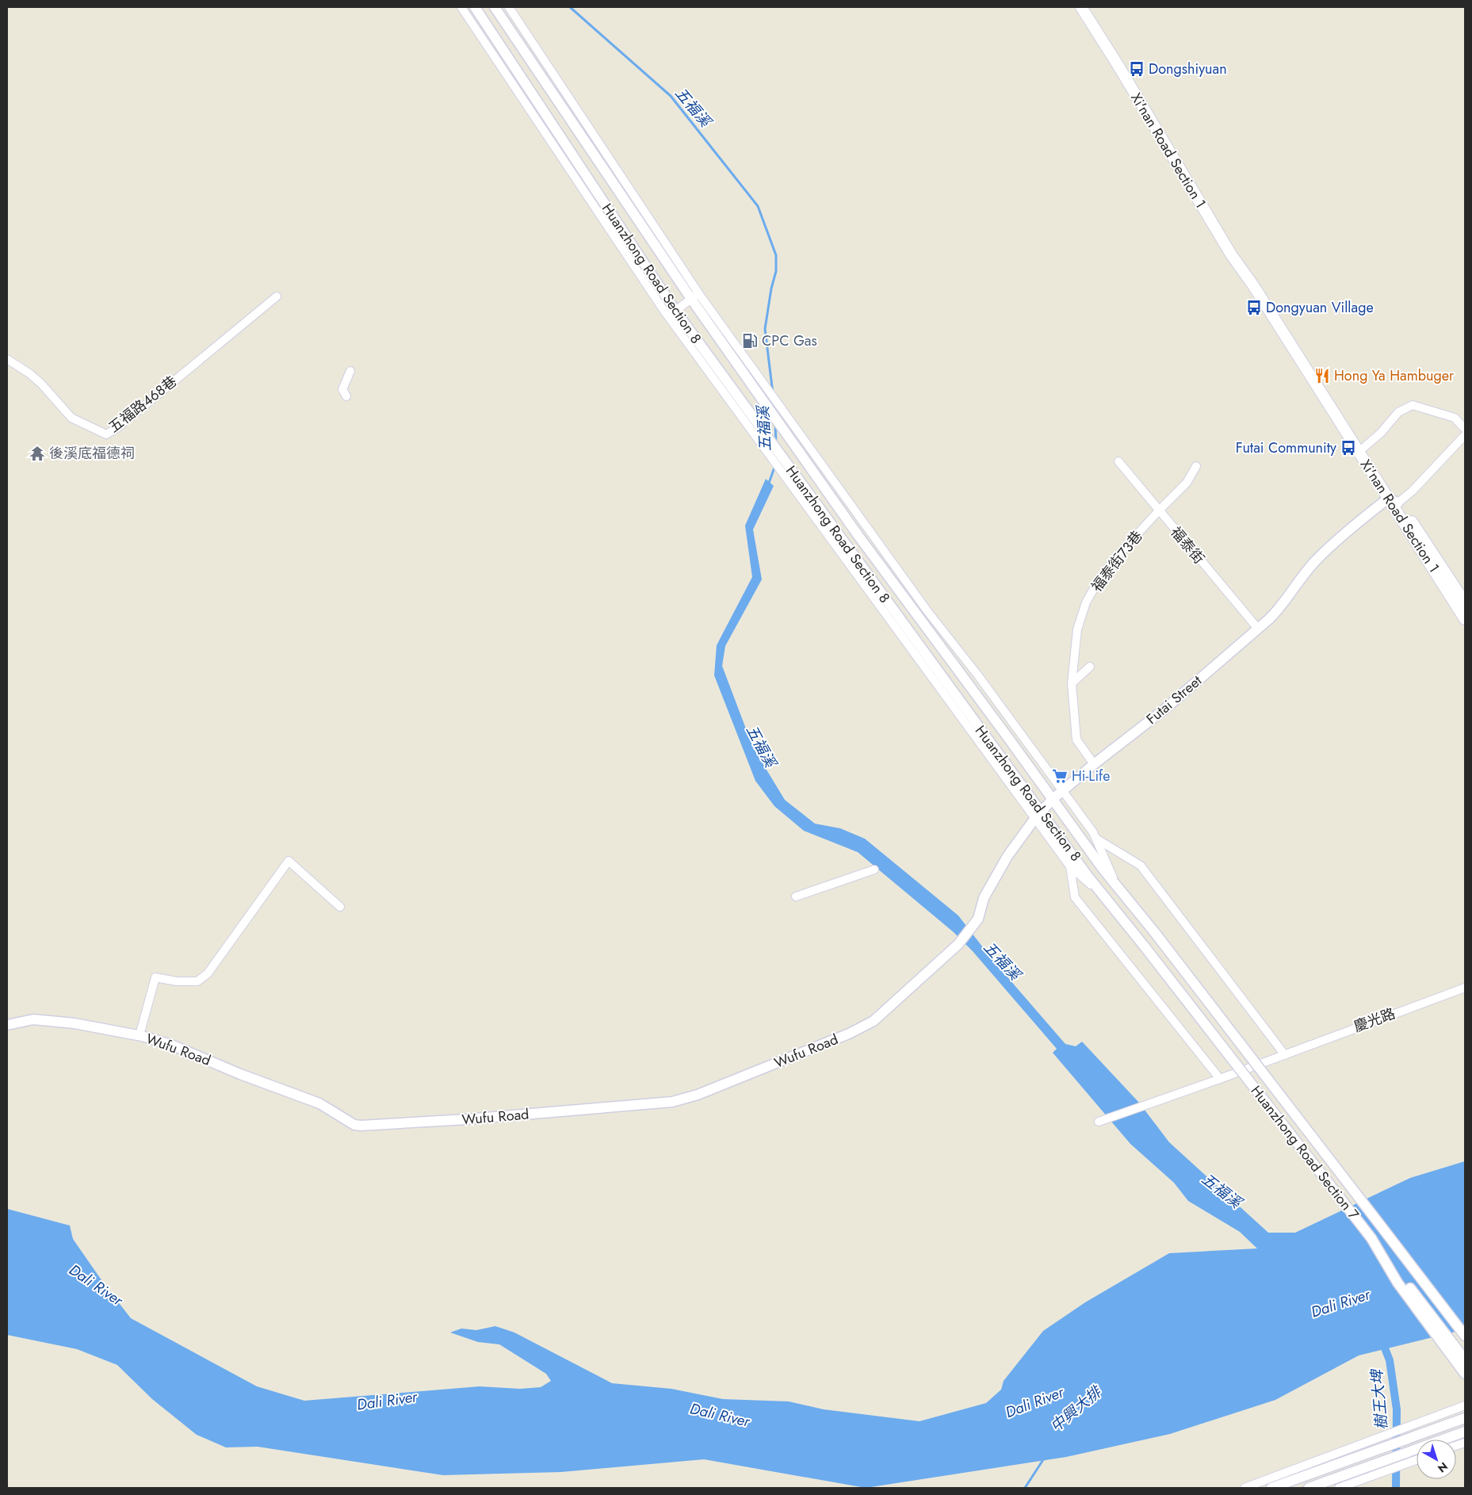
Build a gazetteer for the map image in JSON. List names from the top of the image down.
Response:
{
  "streets": {
    "main road": ["Xi'nan Road Section 1"],
    "street": [
      "Huanzhong Road Section 8",
      "五福路468巷",
      "福泰街",
      "福泰街73巷",
      "Futai Street",
      "慶光路",
      "Wufu Road",
      "Huanzhong Road Section 7"
    ]
  },
  "crossings": [
    ["Xi'nan Road Section 1", "Futai Street"],
    ["Huanzhong Road Section 8", "Futai Street"],
    ["Huanzhong Road Section 8", "慶光路"],
    ["Huanzhong Road Section 8", "Huanzhong Road Section 7"],
    ["福泰街", "福泰街73巷"],
    ["福泰街", "Futai Street"],
    ["福泰街73巷", "Futai Street"],
    ["Futai Street", "Wufu Road"]
  ],
  "water": [
    "五福溪",
    "Dali River",
    "樹王大埤",
    "中興大排"
  ],
  "places": {
    "bus stop": ["Dongshiyuan", "Dongyuan Village", "Futai Community"],
    "fuel station": ["CPC Gas"],
    "restaurant": ["Hong Ya Hambuger"],
    "temple": ["後溪底福德祠"],
    "supermarket": ["Hi-Life"]
  },
  "north": "bottom right"
}
